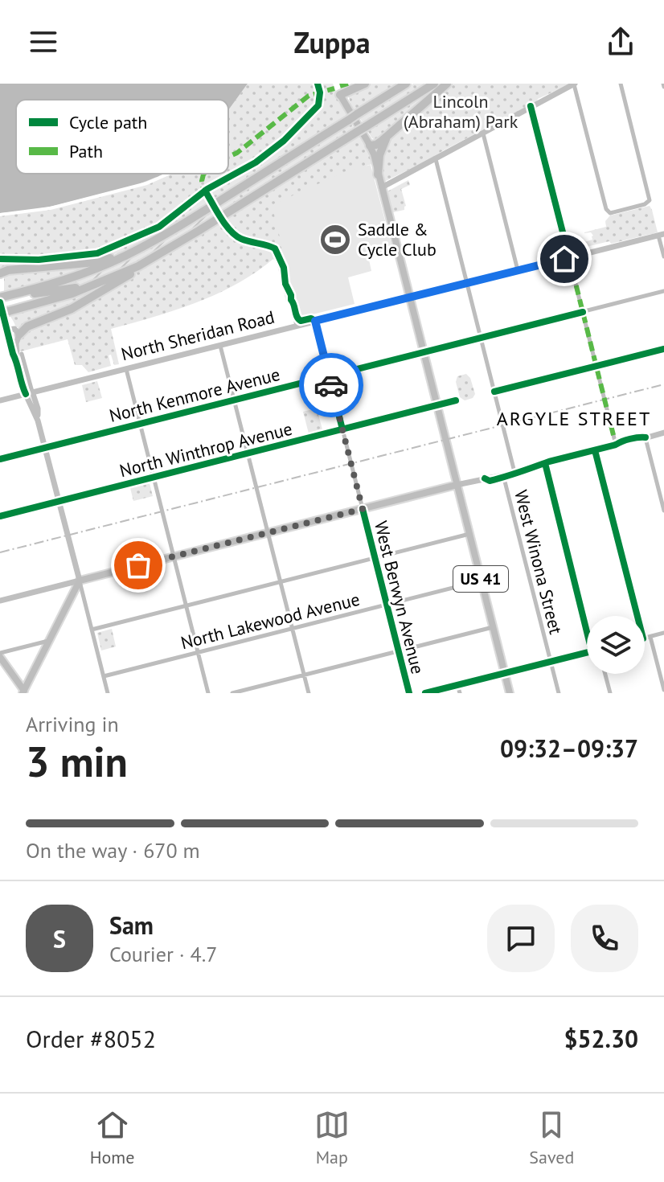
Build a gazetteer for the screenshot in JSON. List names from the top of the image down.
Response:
{
  "streets": {
    "highway": ["US 41"],
    "main road": ["North Sheridan Road"],
    "street": [
      "North Kenmore Avenue",
      "North Winthrop Avenue",
      "West Winona Street",
      "West Berwyn Avenue",
      "North Lakewood Avenue"
    ]
  },
  "crossings": [
    ["North Sheridan Road", "West Winona Street"],
    ["North Sheridan Road", "US 41"],
    ["North Sheridan Road", "West Berwyn Avenue"],
    ["North Kenmore Avenue", "West Winona Street"],
    ["North Kenmore Avenue", "US 41"],
    ["North Kenmore Avenue", "West Berwyn Avenue"],
    ["North Winthrop Avenue", "US 41"],
    ["North Winthrop Avenue", "West Berwyn Avenue"],
    ["US 41", "North Lakewood Avenue"],
    ["West Berwyn Avenue", "North Lakewood Avenue"]
  ],
  "districts": ["ARGYLE STREET"],
  "parks": ["Lincoln (Abraham) Park"],
  "places": {
    "sports": ["Saddle & Cycle Club"]
  },
  "legend": ["Cycle path", "Path"],
  "page": {
    "header": "Zuppa",
    "heading": ["3 min", "Arriving in", "09:32–09:37"],
    "panel": [
      "Sam",
      "Courier · 4.7",
      "Order #8052",
      "$52.30"
    ],
    "bar": "On the way · 670 m",
    "round": "S",
    "tabs": ["Home", "Map", "Saved"]
  }
}
